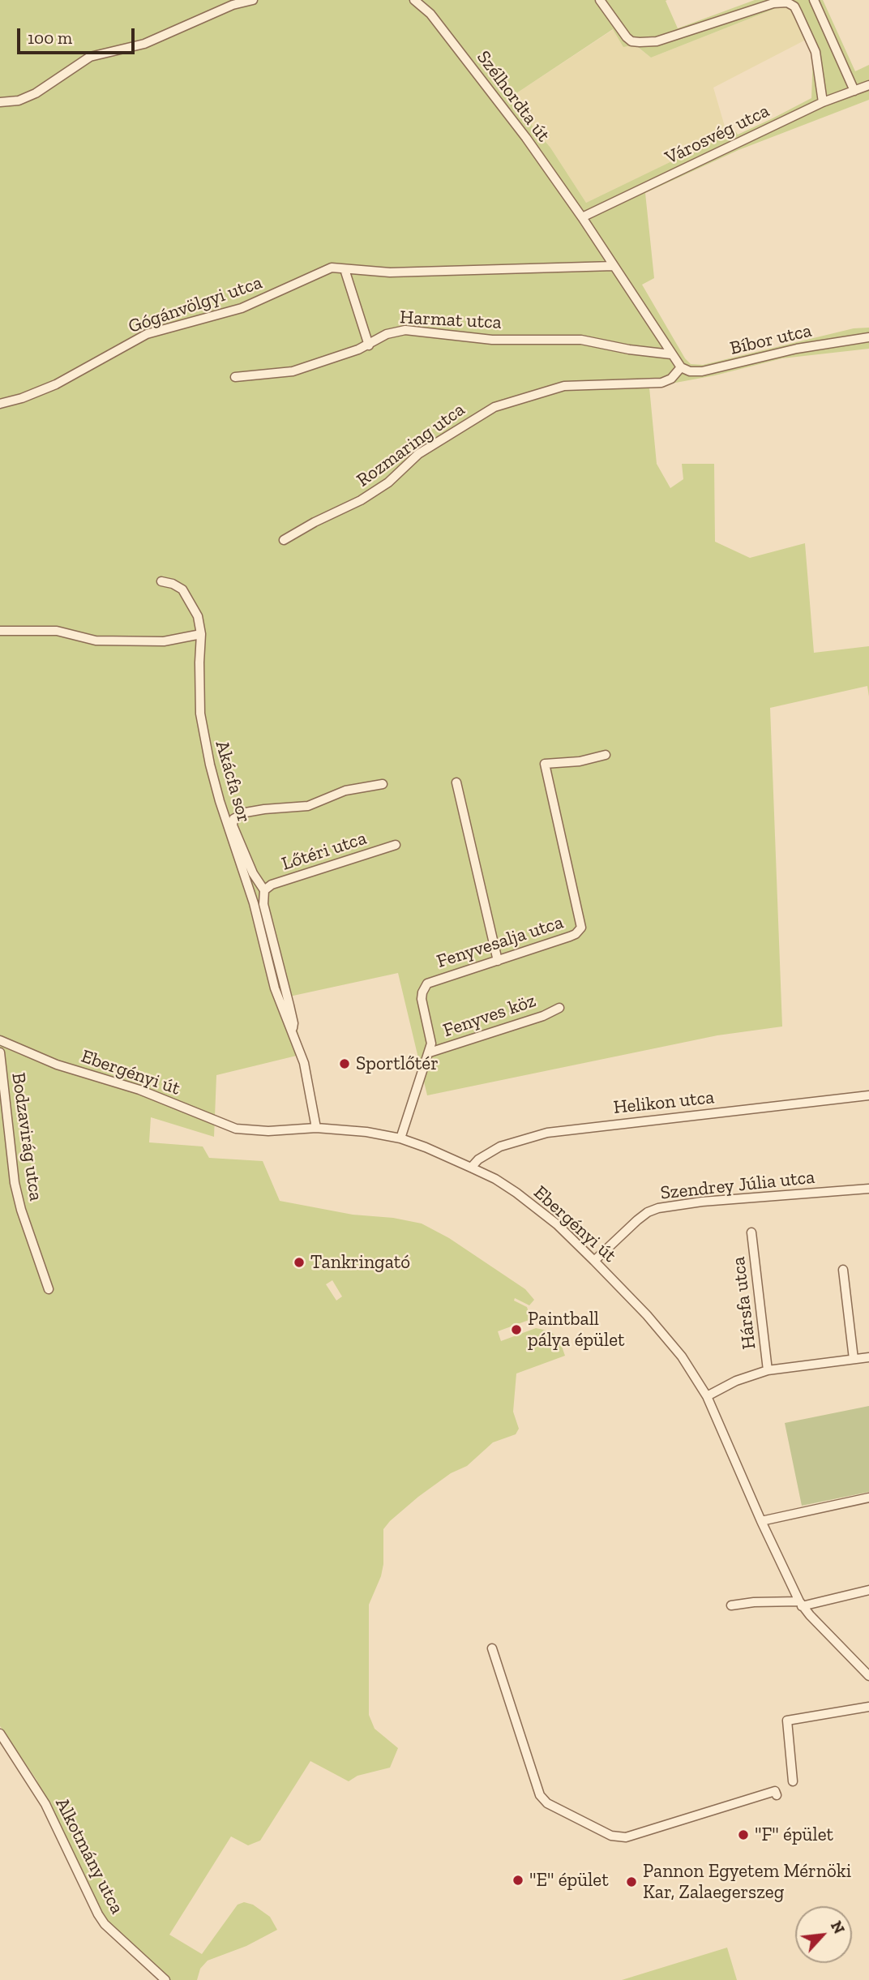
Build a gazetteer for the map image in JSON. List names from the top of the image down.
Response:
{
  "streets": {
    "street": [
      "Szélhordta út",
      "Városvég utca",
      "Gógánvölgyi utca",
      "Harmat utca",
      "Bíbor utca",
      "Rozmaring utca",
      "Akácfa sor",
      "Lőtéri utca",
      "Fenyvesalja utca",
      "Fenyves köz",
      "Ebergényi út",
      "Helikon utca",
      "Bodzavirág utca",
      "Szendrey Júlia utca",
      "Hársfa utca",
      "Alkotmány utca"
    ]
  },
  "crossings": [
    ["Szélhordta út", "Városvég utca"],
    ["Bíbor utca", "Rozmaring utca"],
    ["Akácfa sor", "Ebergényi út"],
    ["Fenyvesalja utca", "Fenyves köz"],
    ["Fenyvesalja utca", "Ebergényi út"],
    ["Ebergényi út", "Helikon utca"],
    ["Ebergényi út", "Bodzavirág utca"],
    ["Ebergényi út", "Szendrey Júlia utca"]
  ],
  "places": [
    "Sportlőtér",
    "Tankringató",
    "Paintball pálya épület",
    "\"F\" épület",
    "\"E\" épület",
    "Pannon Egyetem Mérnöki Kar, Zalaegerszeg"
  ],
  "scale_bar": "100 m",
  "north": "top right"
}
